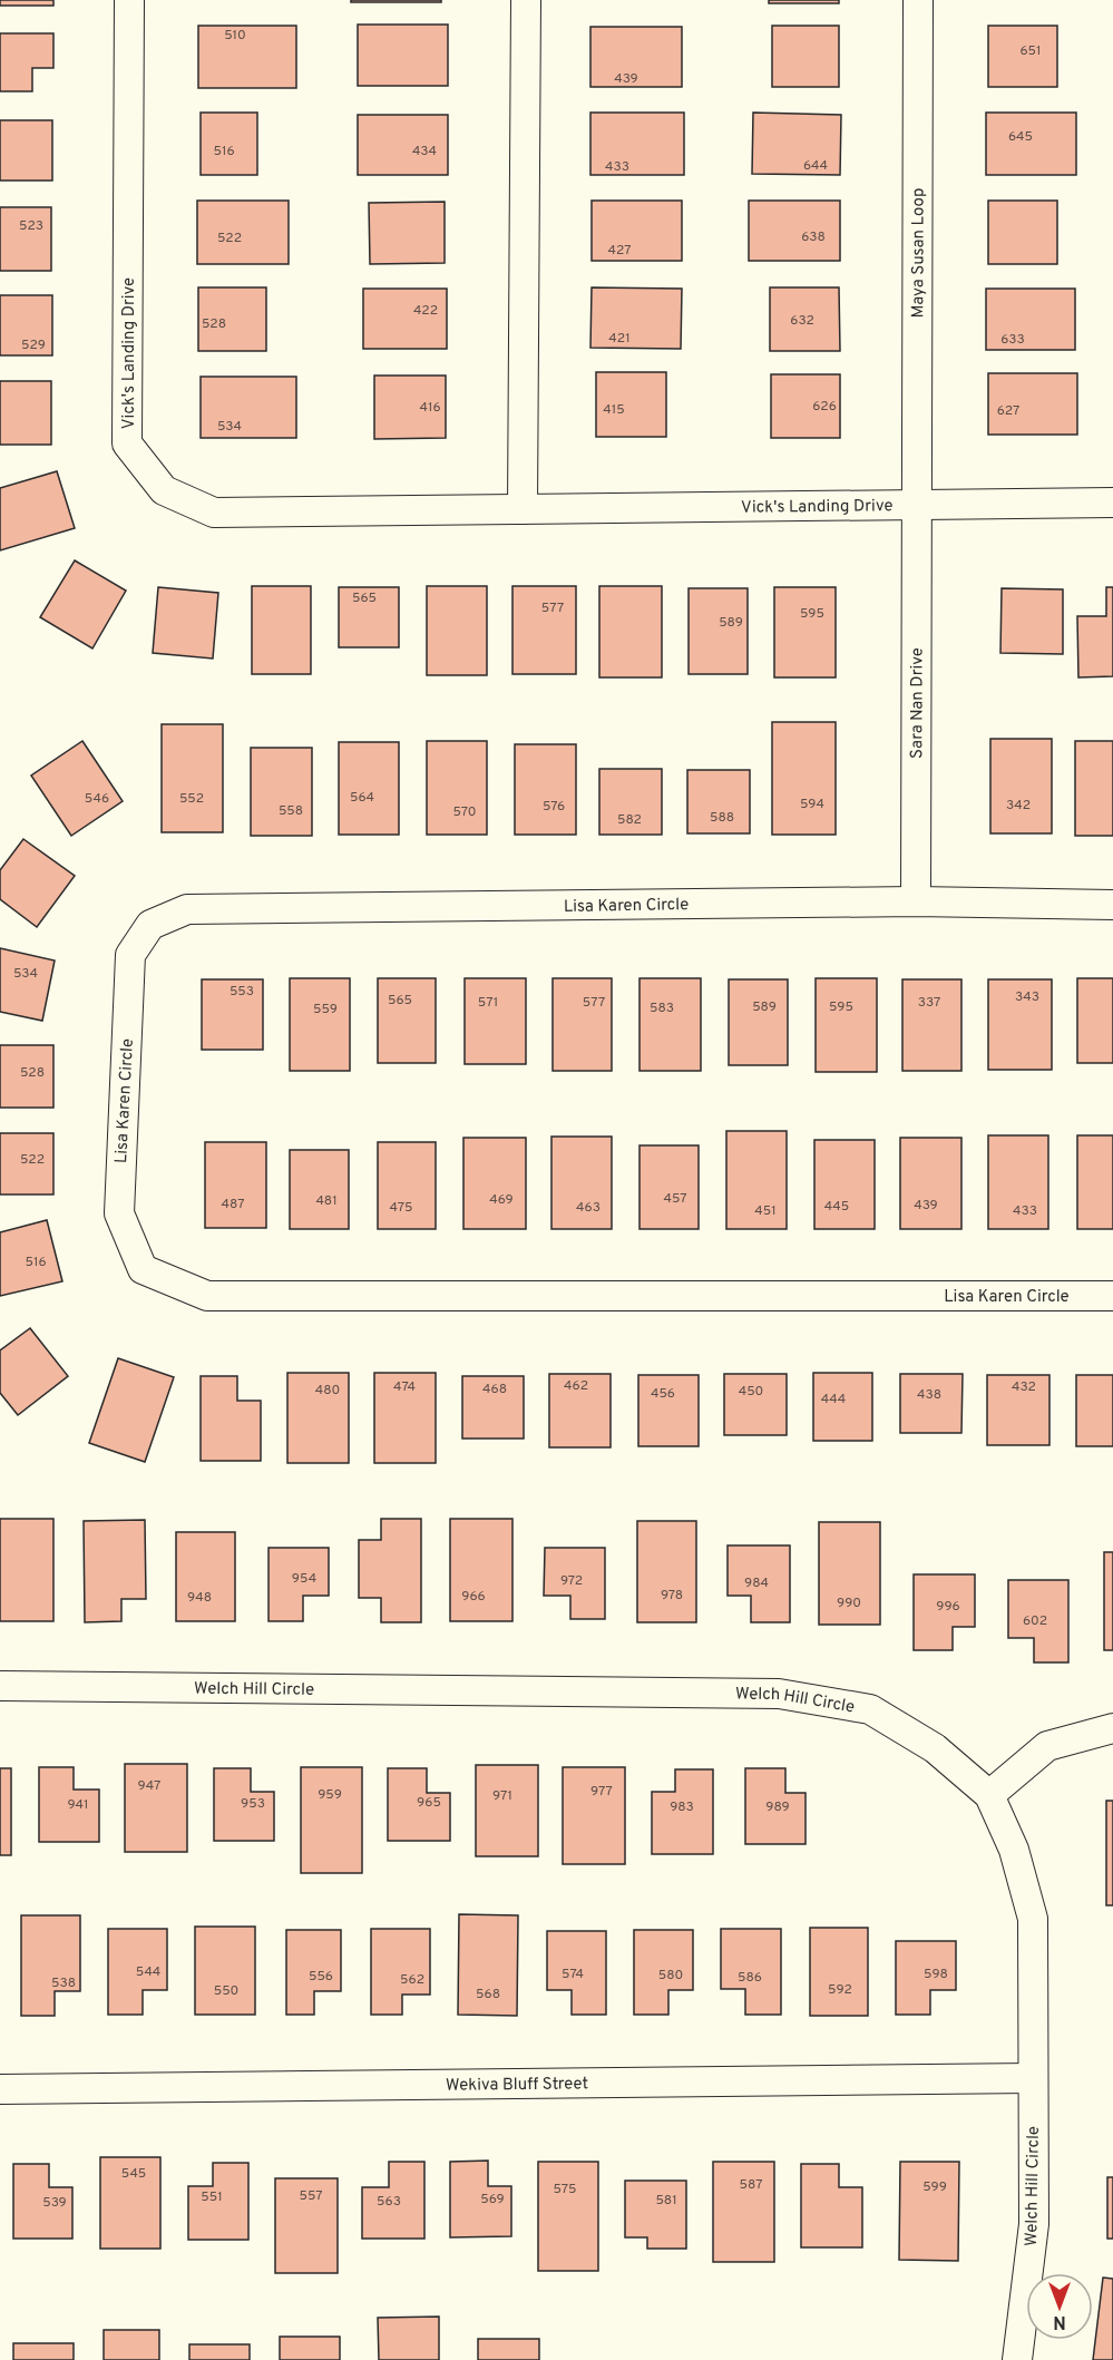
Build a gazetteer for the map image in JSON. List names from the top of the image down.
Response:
{
  "streets": {
    "street": [
      "Maya Susan Loop",
      "Vick's Landing Drive",
      "Sara Nan Drive",
      "Lisa Karen Circle",
      "Welch Hill Circle",
      "Wekiva Bluff Street"
    ]
  },
  "crossings": [
    ["Maya Susan Loop", "Vick's Landing Drive"],
    ["Maya Susan Loop", "Sara Nan Drive"],
    ["Vick's Landing Drive", "Sara Nan Drive"],
    ["Sara Nan Drive", "Lisa Karen Circle"],
    ["Welch Hill Circle", "Wekiva Bluff Street"]
  ],
  "house_numbers": [
    "510",
    "651",
    "439",
    "645",
    "516",
    "434",
    "644",
    "433",
    "523",
    "638",
    "522",
    "427",
    "422",
    "632",
    "528",
    "421",
    "633",
    "529",
    "626",
    "416",
    "415",
    "627",
    "534",
    "565",
    "577",
    "595",
    "589",
    "564",
    "546",
    "552",
    "594",
    "342",
    "576",
    "558",
    "570",
    "588",
    "582",
    "534",
    "553",
    "343",
    "565",
    "571",
    "577",
    "337",
    "589",
    "595",
    "583",
    "559",
    "528",
    "522",
    "457",
    "469",
    "481",
    "487",
    "439",
    "445",
    "475",
    "463",
    "451",
    "433",
    "516",
    "462",
    "474",
    "432",
    "468",
    "480",
    "450",
    "456",
    "438",
    "444",
    "954",
    "972",
    "984",
    "978",
    "966",
    "948",
    "990",
    "996",
    "602",
    "947",
    "977",
    "959",
    "971",
    "965",
    "953",
    "941",
    "983",
    "989",
    "544",
    "574",
    "598",
    "580",
    "556",
    "586",
    "562",
    "538",
    "592",
    "550",
    "568",
    "545",
    "587",
    "599",
    "575",
    "557",
    "551",
    "569",
    "581",
    "563",
    "539"
  ],
  "north": "bottom"
}
